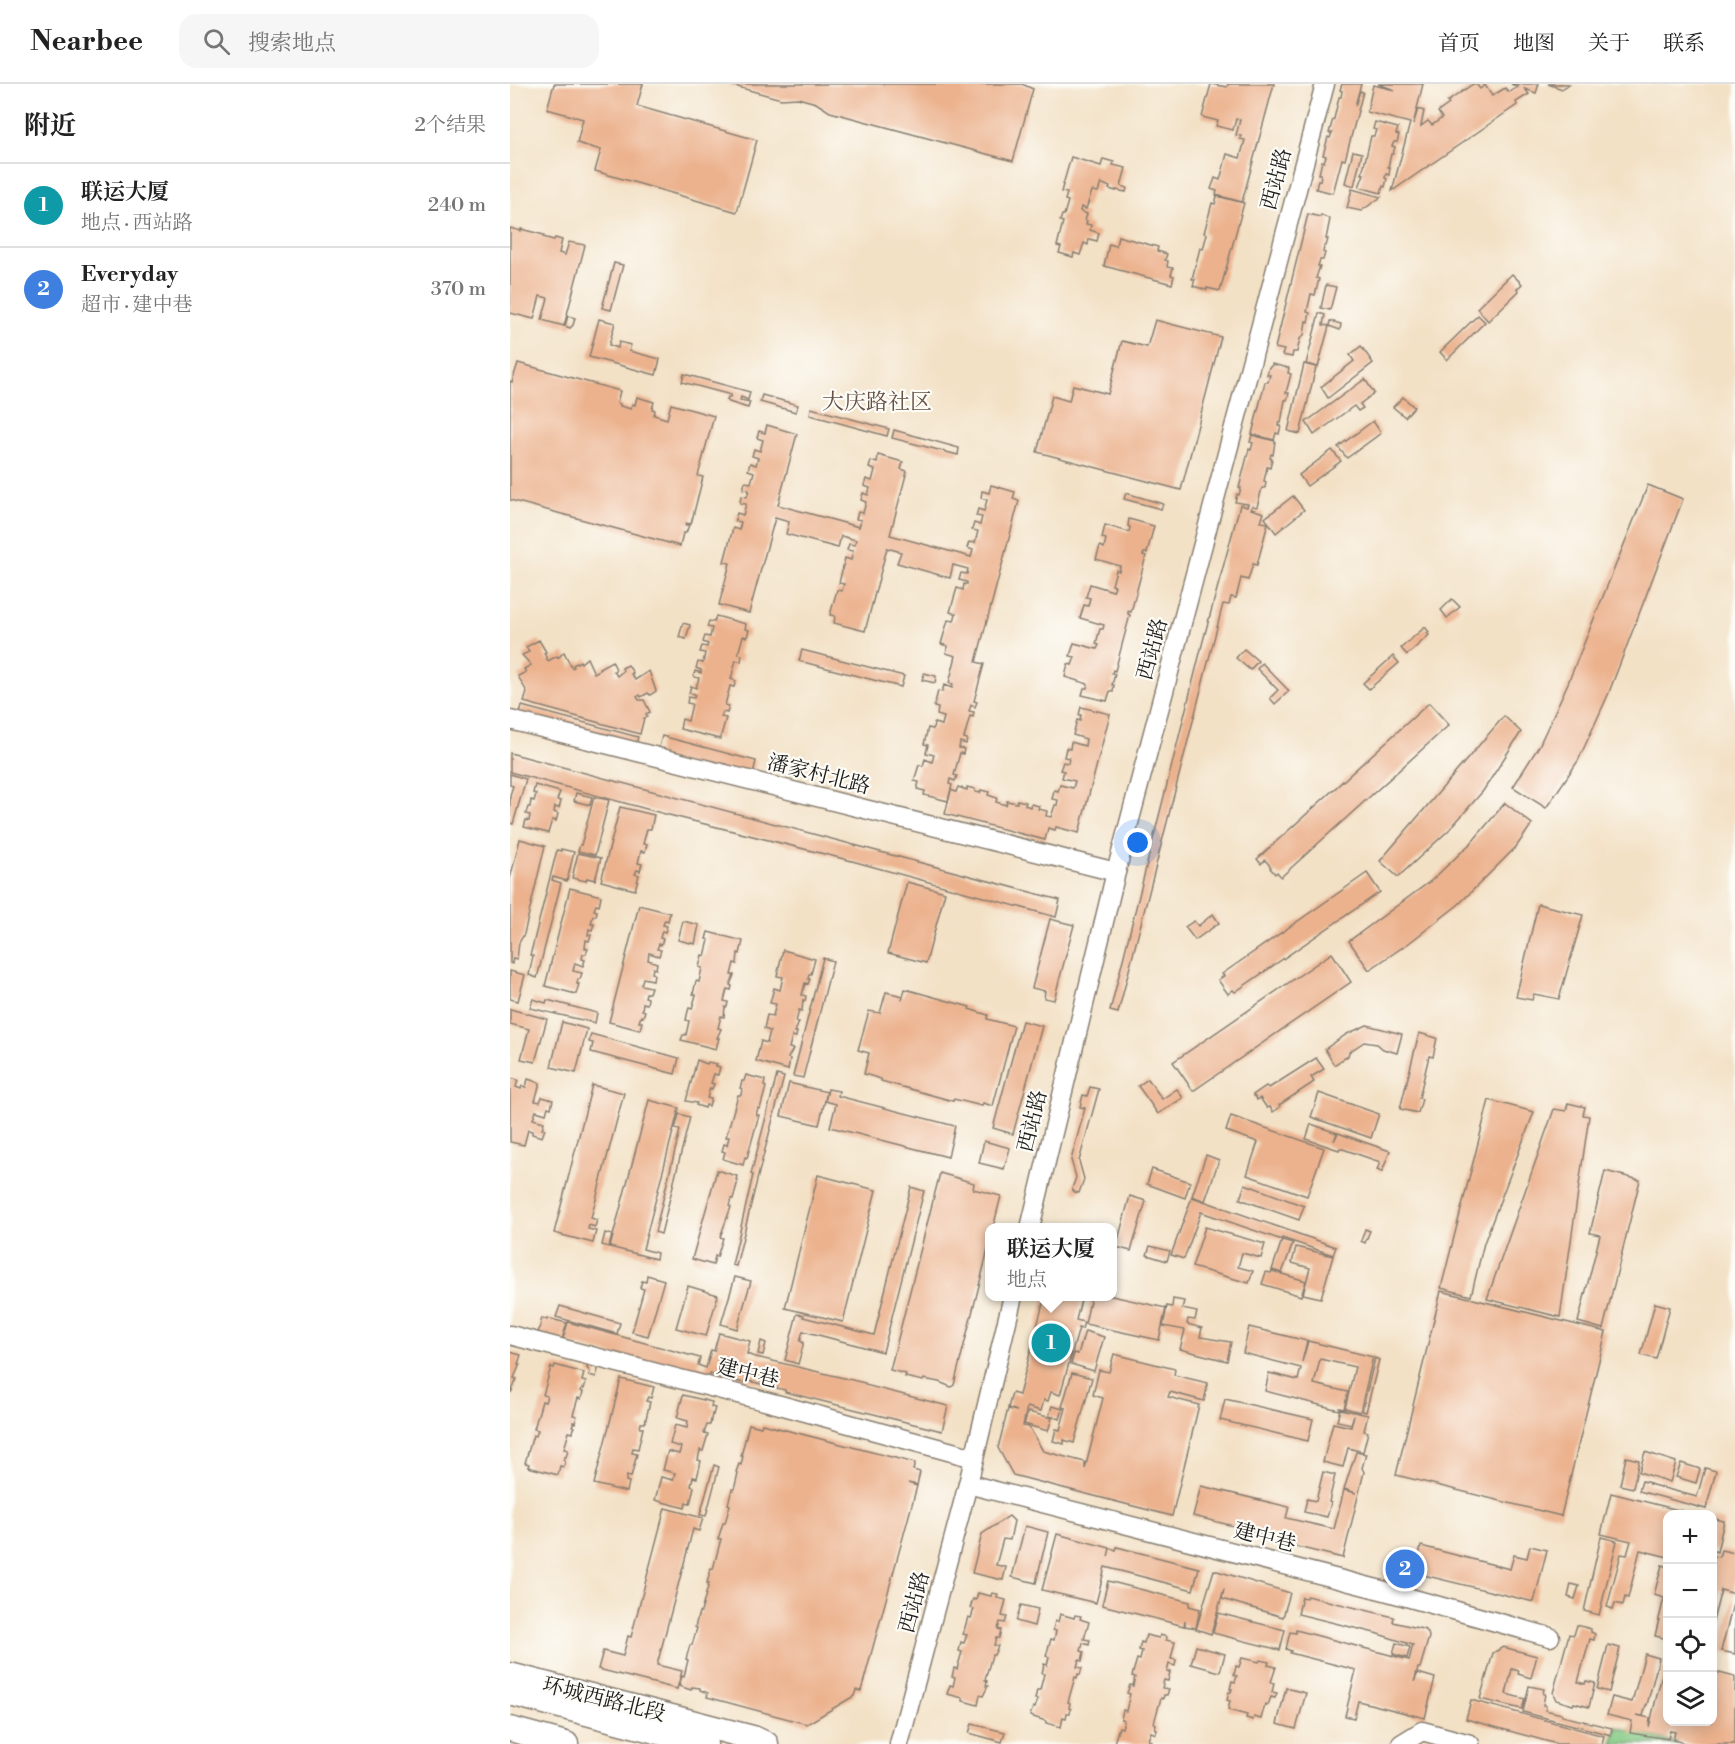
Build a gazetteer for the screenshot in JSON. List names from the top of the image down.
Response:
{
  "streets": {
    "main road": ["环城西路北段"],
    "street": ["西站路", "潘家村北路", "建中巷"]
  },
  "crossings": [
    ["西站路", "潘家村北路"],
    ["西站路", "建中巷"]
  ],
  "districts": ["大庆路社区"],
  "page": {
    "header": "Nearbee",
    "search": "搜索地点",
    "nav": [
      "首页",
      "地图",
      "关于",
      "联系"
    ],
    "heading": ["附近", "2个结果"],
    "list": [
      {
        "mark": "1",
        "name": "联运大厦",
        "note": "地点 · 西站路",
        "value": "240 m"
      },
      {
        "mark": "2",
        "name": "Everyday",
        "note": "超市 · 建中巷",
        "value": "370 m"
      }
    ],
    "popup": ["联运大厦", "地点"],
    "pins": ["1", "2"],
    "map_buttons": ["+", "−"]
  }
}
